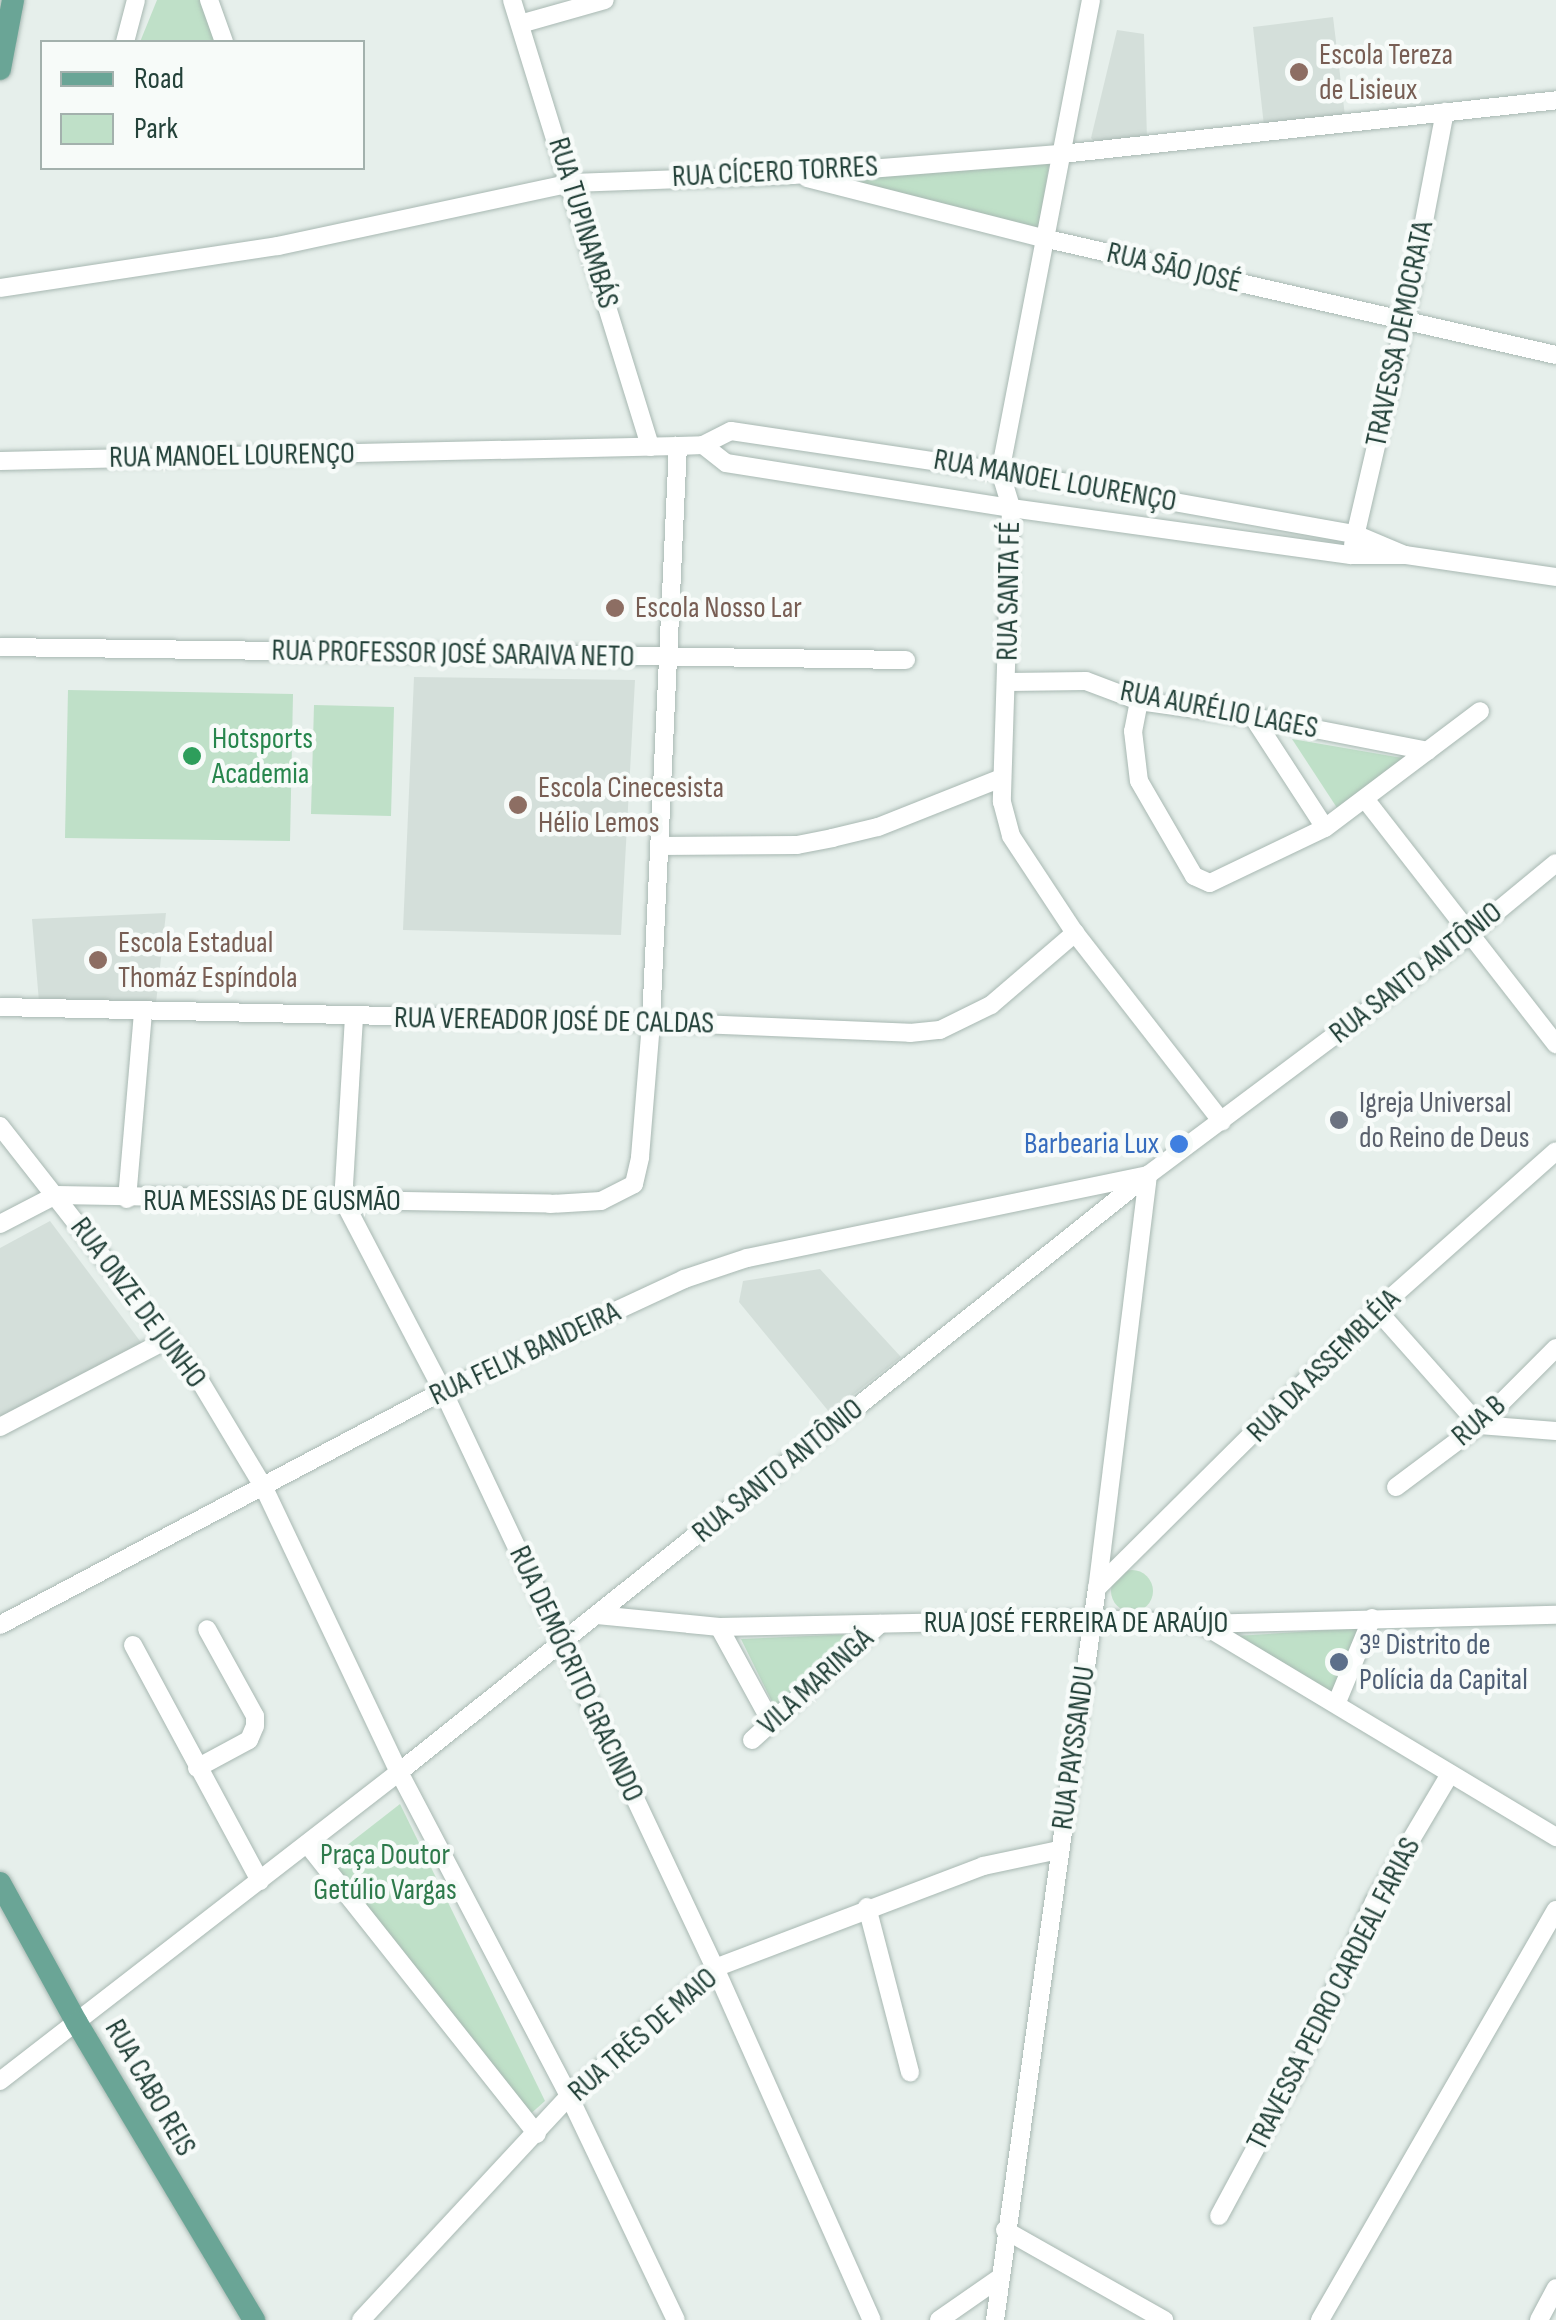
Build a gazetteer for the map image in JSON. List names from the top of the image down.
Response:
{
  "streets": {
    "main road": ["RUA CABO REIS"],
    "street": [
      "RUA CÍCERO TORRES",
      "RUA TUPINAMBÁS",
      "RUA SÃO JOSÉ",
      "TRAVESSA DEMOCRATA",
      "RUA MANOEL LOURENÇO",
      "RUA SANTA FÉ",
      "RUA PROFESSOR JOSÉ SARAIVA NETO",
      "RUA AURÉLIO LAGES",
      "RUA SANTO ANTÔNIO",
      "RUA VEREADOR JOSÉ DE CALDAS",
      "RUA MESSIAS DE GUSMÃO",
      "RUA ONZE DE JUNHO",
      "RUA FELIX BANDEIRA",
      "RUA DA ASSEMBLÉIA",
      "RUA B",
      "RUA JOSÉ FERREIRA DE ARAÚJO",
      "RUA DEMÓCRITO GRACINDO",
      "VILA MARINGÁ",
      "RUA PAYSSANDU",
      "TRAVESSA PEDRO CARDEAL FARIAS",
      "RUA TRÊS DE MAIO"
    ]
  },
  "crossings": [
    ["RUA CÍCERO TORRES", "RUA TUPINAMBÁS"],
    ["RUA CÍCERO TORRES", "RUA SÃO JOSÉ"],
    ["RUA CÍCERO TORRES", "TRAVESSA DEMOCRATA"],
    ["RUA CÍCERO TORRES", "RUA SANTA FÉ"],
    ["RUA TUPINAMBÁS", "RUA MANOEL LOURENÇO"],
    ["RUA SÃO JOSÉ", "TRAVESSA DEMOCRATA"],
    ["RUA SÃO JOSÉ", "RUA SANTA FÉ"],
    ["TRAVESSA DEMOCRATA", "RUA MANOEL LOURENÇO"],
    ["RUA MANOEL LOURENÇO", "RUA SANTA FÉ"],
    ["RUA SANTA FÉ", "RUA AURÉLIO LAGES"],
    ["RUA SANTA FÉ", "RUA SANTO ANTÔNIO"],
    ["RUA SANTA FÉ", "RUA VEREADOR JOSÉ DE CALDAS"],
    ["RUA SANTO ANTÔNIO", "RUA ONZE DE JUNHO"],
    ["RUA SANTO ANTÔNIO", "RUA FELIX BANDEIRA"],
    ["RUA SANTO ANTÔNIO", "RUA JOSÉ FERREIRA DE ARAÚJO"],
    ["RUA SANTO ANTÔNIO", "RUA DEMÓCRITO GRACINDO"],
    ["RUA SANTO ANTÔNIO", "RUA PAYSSANDU"],
    ["RUA SANTO ANTÔNIO", "RUA CABO REIS"],
    ["RUA VEREADOR JOSÉ DE CALDAS", "RUA MESSIAS DE GUSMÃO"],
    ["RUA MESSIAS DE GUSMÃO", "RUA ONZE DE JUNHO"],
    ["RUA MESSIAS DE GUSMÃO", "RUA DEMÓCRITO GRACINDO"],
    ["RUA ONZE DE JUNHO", "RUA FELIX BANDEIRA"],
    ["RUA ONZE DE JUNHO", "RUA TRÊS DE MAIO"],
    ["RUA FELIX BANDEIRA", "RUA DEMÓCRITO GRACINDO"],
    ["RUA FELIX BANDEIRA", "RUA PAYSSANDU"],
    ["RUA DA ASSEMBLÉIA", "RUA PAYSSANDU"],
    ["RUA JOSÉ FERREIRA DE ARAÚJO", "VILA MARINGÁ"],
    ["RUA JOSÉ FERREIRA DE ARAÚJO", "RUA PAYSSANDU"],
    ["RUA DEMÓCRITO GRACINDO", "RUA TRÊS DE MAIO"],
    ["RUA PAYSSANDU", "RUA TRÊS DE MAIO"]
  ],
  "parks": ["Praça Doutor Getúlio Vargas"],
  "places": [
    "Escola Tereza de Lisieux",
    "Escola Nosso Lar",
    "Hotsports Academia",
    "Escola Cinecesista Hélio Lemos",
    "Escola Estadual Thomáz Espíndola",
    "Igreja Universal do Reino de Deus",
    "Barbearia Lux",
    "3º Distrito de Polícia da Capital"
  ],
  "legend": ["Road", "Park"]
}
